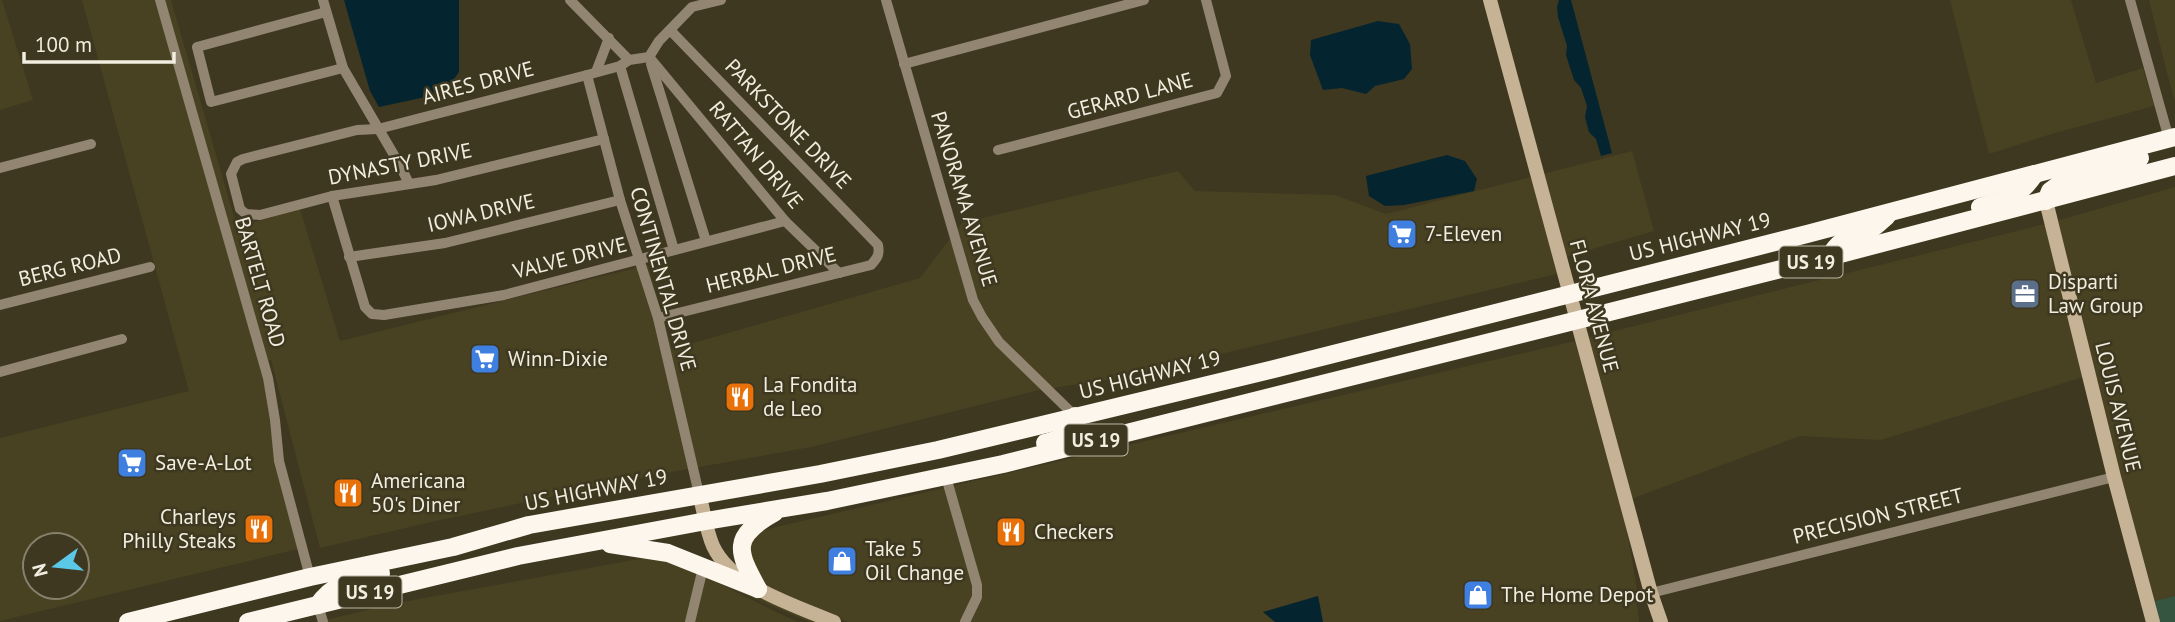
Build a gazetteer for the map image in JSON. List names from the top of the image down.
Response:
{
  "streets": {
    "highway": ["US HIGHWAY 19", "US 19"],
    "street": [
      "AIRES DRIVE",
      "GERARD LANE",
      "PARKSTONE DRIVE",
      "RATTAN DRIVE",
      "DYNASTY DRIVE",
      "PANORAMA AVENUE",
      "IOWA DRIVE",
      "VALVE DRIVE",
      "BERG ROAD",
      "HERBAL DRIVE",
      "CONTINENTAL DRIVE",
      "BARTELT ROAD",
      "FLORA AVENUE",
      "LOUIS AVENUE",
      "PRECISION STREET"
    ]
  },
  "crossings": [
    ["AIRES DRIVE", "RATTAN DRIVE"],
    ["AIRES DRIVE", "DYNASTY DRIVE"],
    ["AIRES DRIVE", "CONTINENTAL DRIVE"],
    ["PARKSTONE DRIVE", "HERBAL DRIVE"],
    ["RATTAN DRIVE", "VALVE DRIVE"],
    ["RATTAN DRIVE", "HERBAL DRIVE"],
    ["DYNASTY DRIVE", "CONTINENTAL DRIVE"],
    ["PANORAMA AVENUE", "US HIGHWAY 19"],
    ["IOWA DRIVE", "VALVE DRIVE"],
    ["IOWA DRIVE", "CONTINENTAL DRIVE"],
    ["US HIGHWAY 19", "CONTINENTAL DRIVE"],
    ["US HIGHWAY 19", "BARTELT ROAD"],
    ["US HIGHWAY 19", "FLORA AVENUE"],
    ["VALVE DRIVE", "CONTINENTAL DRIVE"],
    ["US 19", "FLORA AVENUE"],
    ["US 19", "LOUIS AVENUE"],
    ["HERBAL DRIVE", "CONTINENTAL DRIVE"],
    ["FLORA AVENUE", "PRECISION STREET"],
    ["LOUIS AVENUE", "PRECISION STREET"]
  ],
  "places": {
    "supermarket": ["7-Eleven", "Winn-Dixie", "Save-A-Lot"],
    "office": ["Disparti Law Group"],
    "restaurant": [
      "La Fondita de Leo",
      "Americana 50's Diner",
      "Charleys Philly Steaks",
      "Checkers"
    ],
    "shop": ["Take 5 Oil Change", "The Home Depot"]
  },
  "scale_bar": "100 m",
  "north": "left"
}
